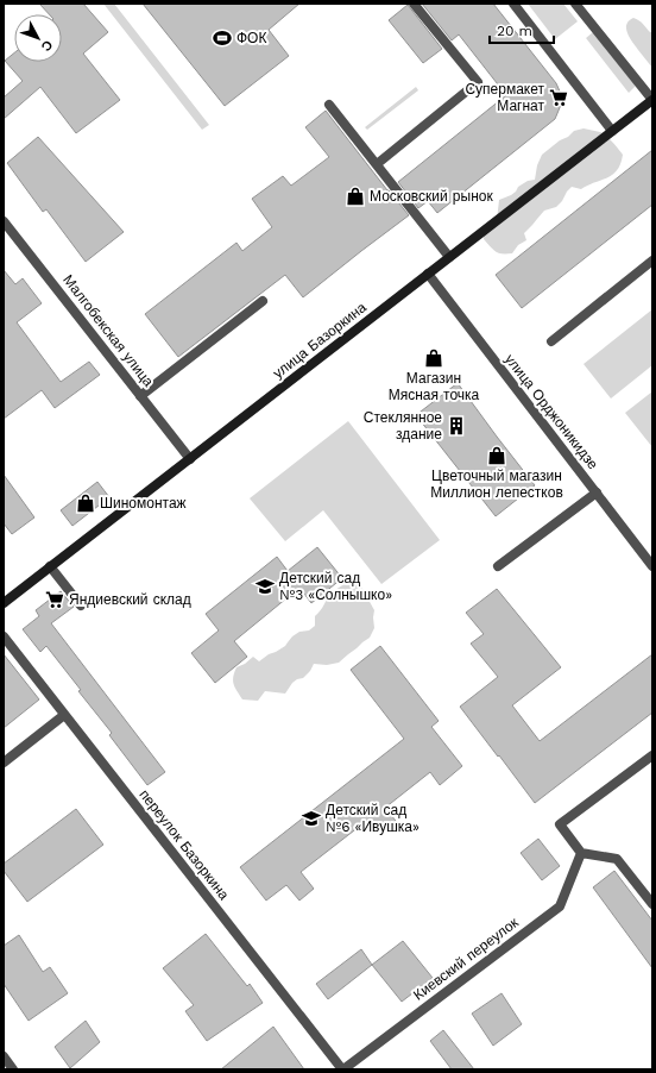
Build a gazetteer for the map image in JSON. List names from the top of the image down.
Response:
{
  "streets": {
    "street": [
      "Малгобекская улица",
      "улица Базоркина",
      "улица Орджоникидзе",
      "переулок Базоркина",
      "Киевский переулок"
    ]
  },
  "crossings": [
    ["Малгобекская улица", "улица Базоркина"],
    ["улица Базоркина", "улица Орджоникидзе"],
    ["переулок Базоркина", "Киевский переулок"]
  ],
  "places": {
    "sports": ["ФОК"],
    "supermarket": ["Супермакет Магнат", "Яндиевский склад"],
    "shop": [
      "Московский рынок",
      "Магазин Мясная точка",
      "Цветочный магазин Миллион лепестков",
      "Шиномонтаж"
    ],
    "building": ["Стеклянное здание"],
    "school or university": ["Детский сад №3 «Солнышко»", "Детский сад №6 «Ивушка»"]
  },
  "scale_bar": "20 m",
  "north": "bottom right"
}
